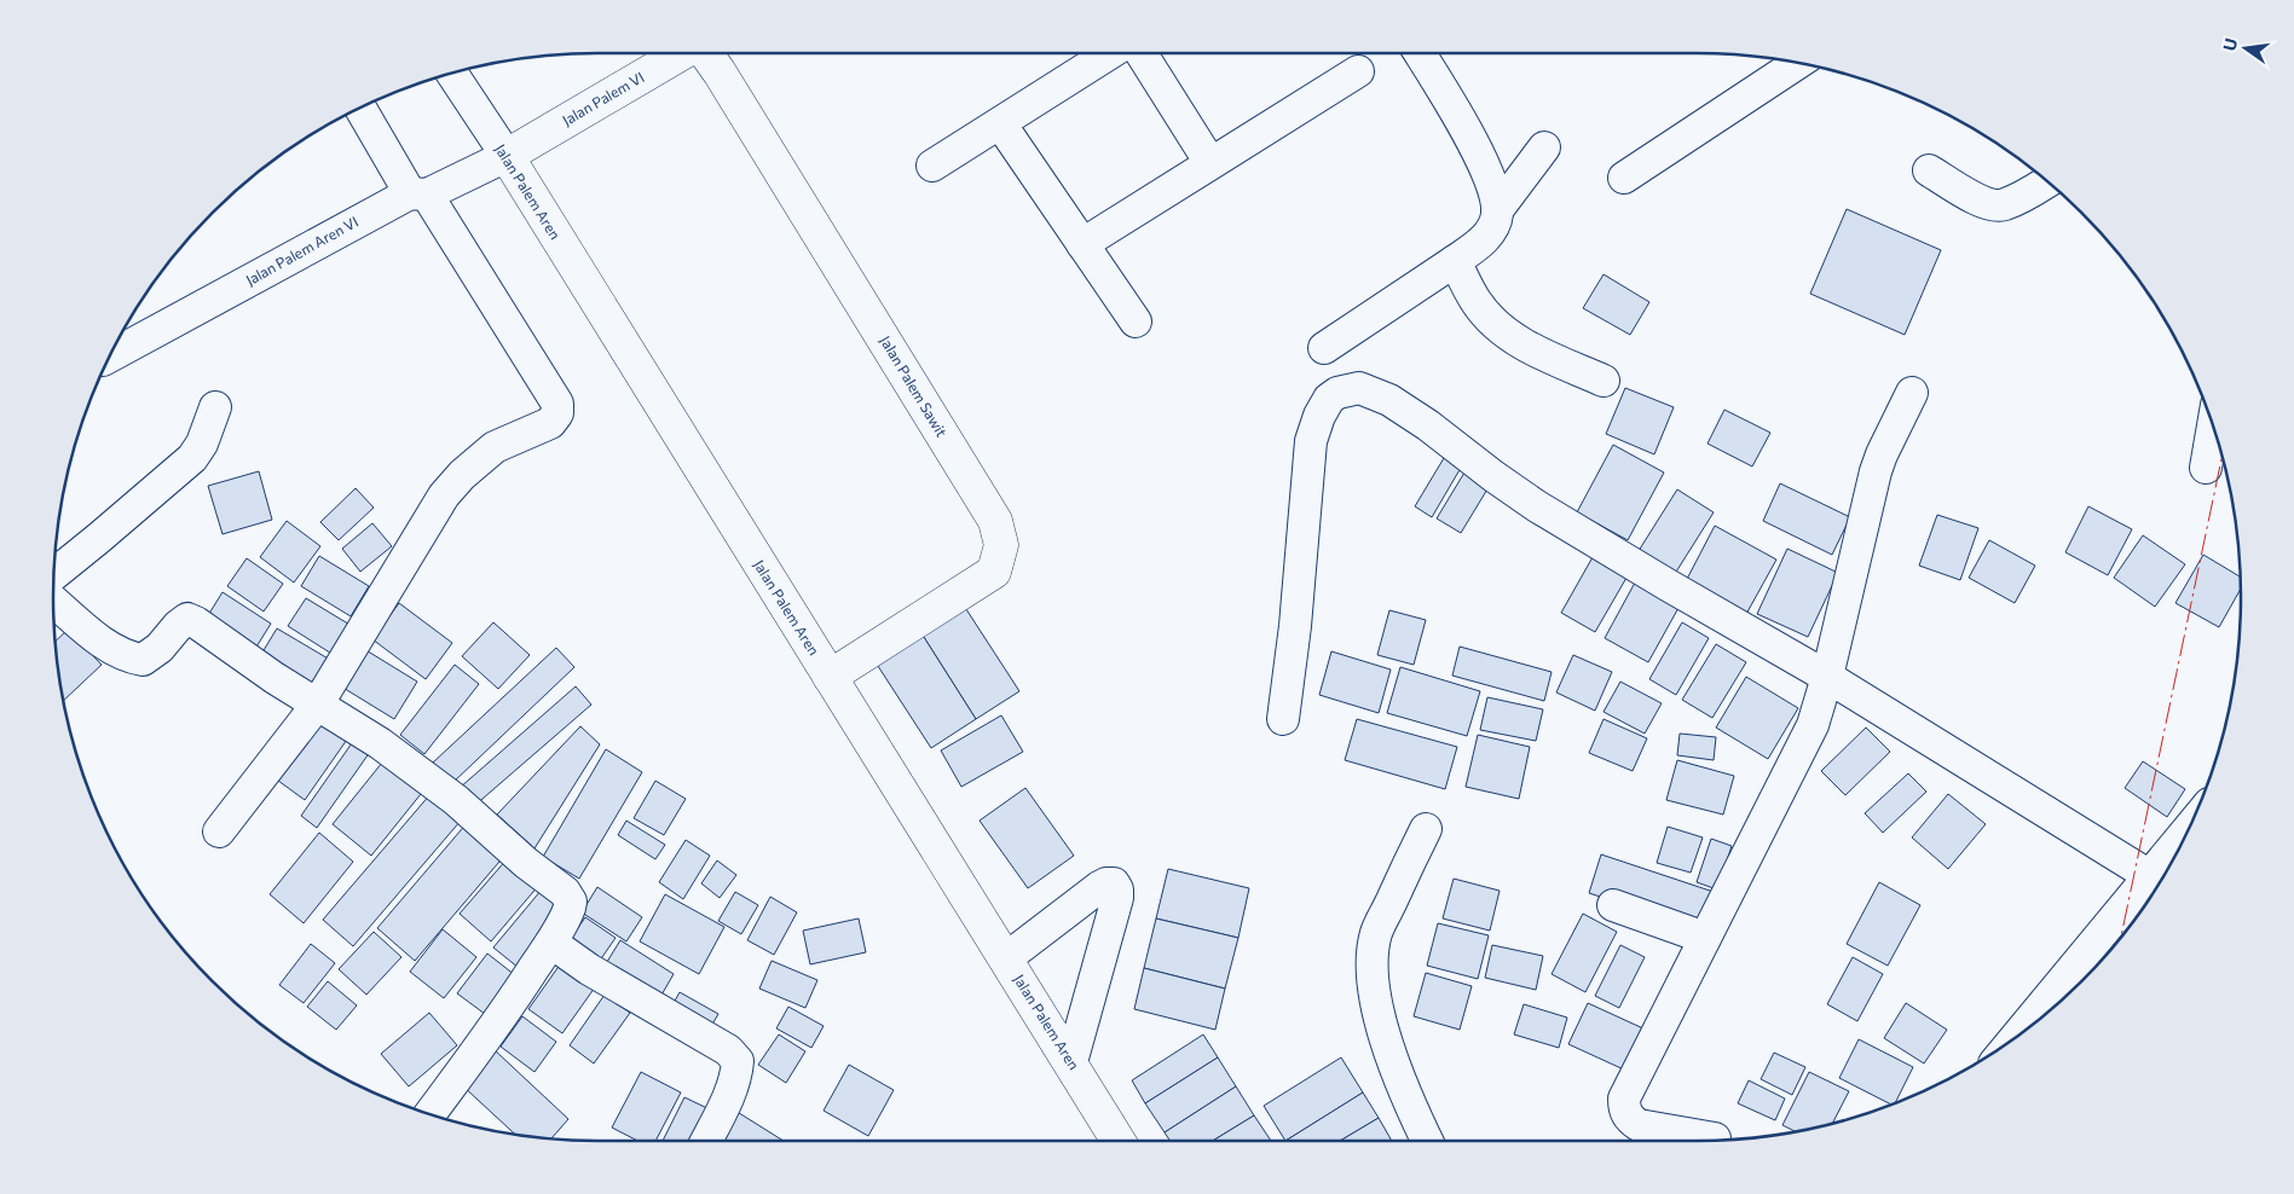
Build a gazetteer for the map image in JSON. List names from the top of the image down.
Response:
{
  "streets": {
    "street": [
      "Jalan Palem VI",
      "Jalan Palem Aren",
      "Jalan Palem Aren VI",
      "Jalan Palem Sawit"
    ]
  },
  "crossings": [
    ["Jalan Palem VI", "Jalan Palem Aren"],
    ["Jalan Palem VI", "Jalan Palem Aren VI"],
    ["Jalan Palem Aren", "Jalan Palem Aren VI"],
    ["Jalan Palem Aren", "Jalan Palem Sawit"]
  ],
  "north": "left"
}
